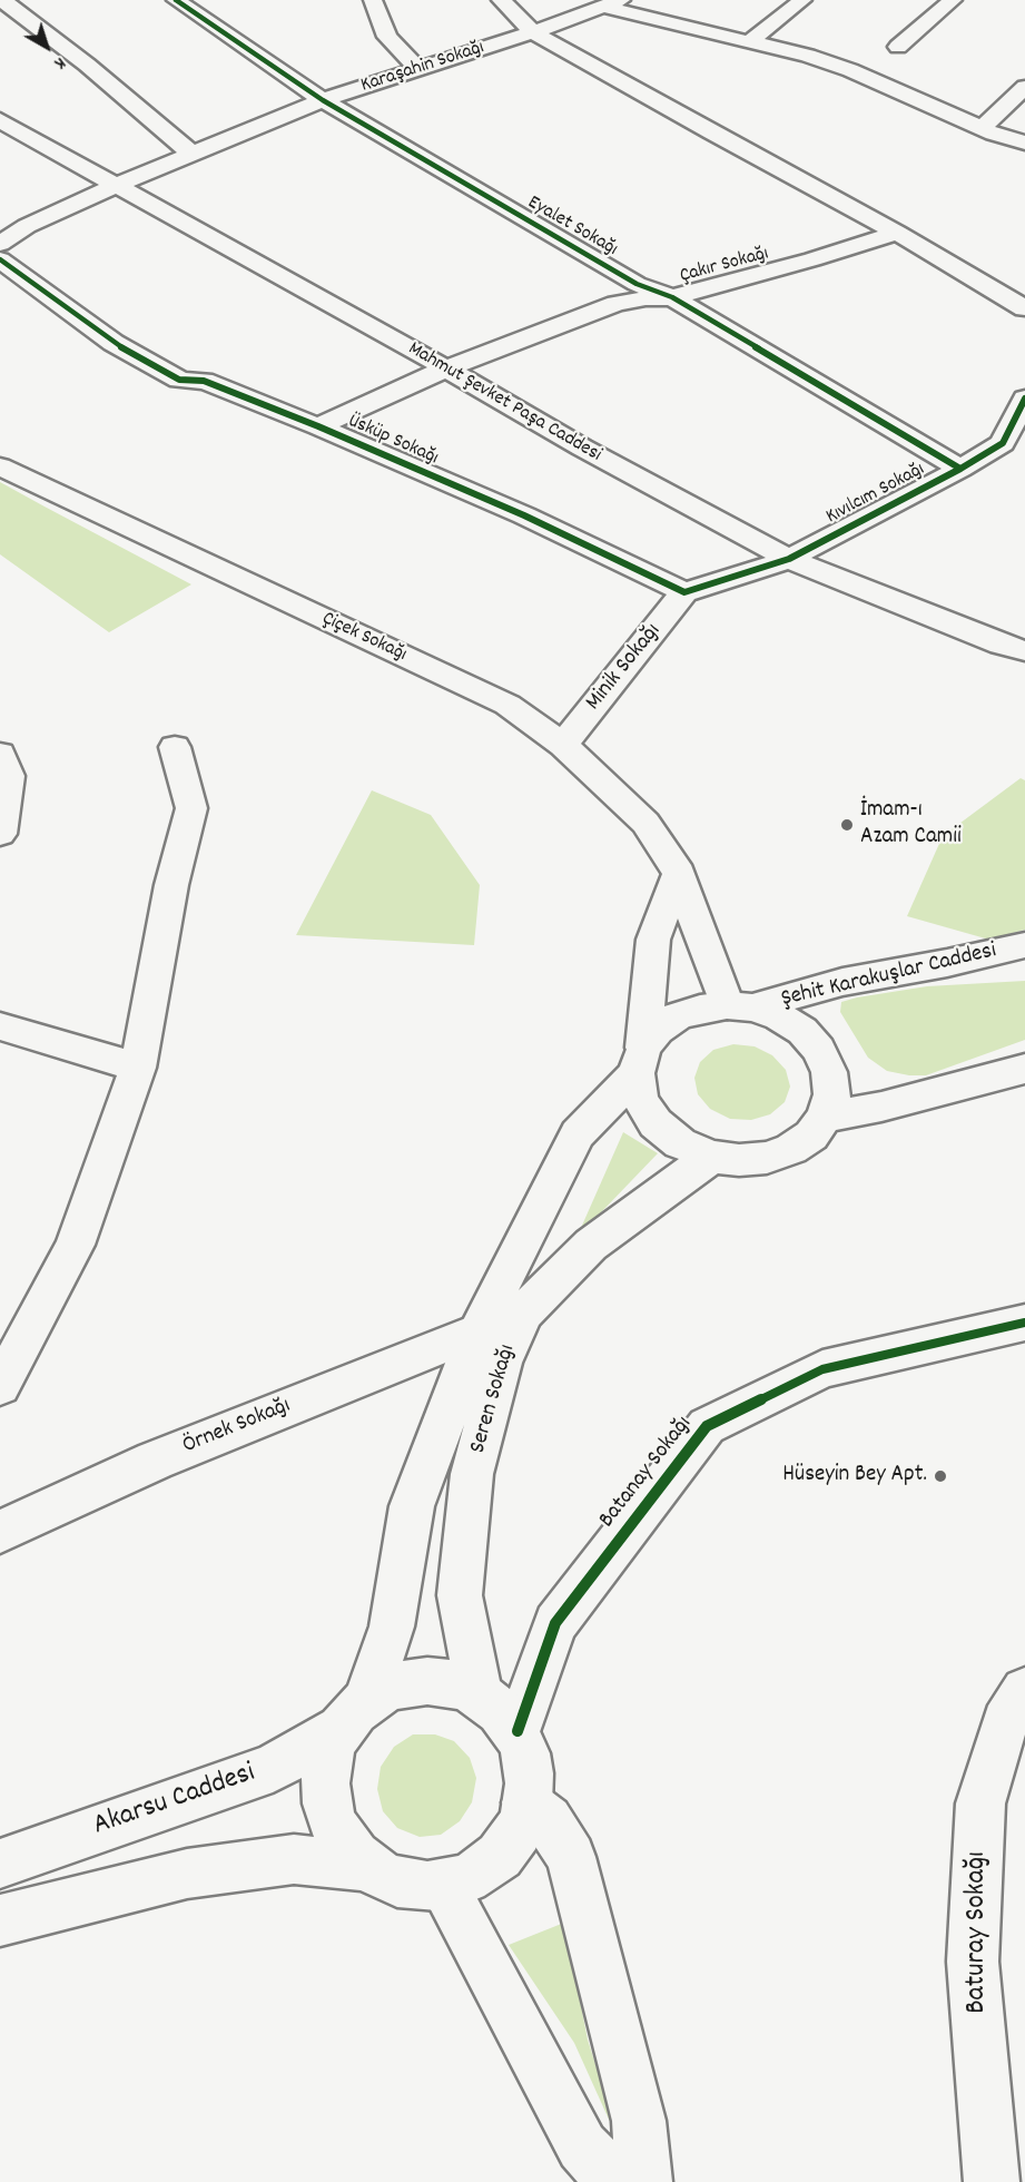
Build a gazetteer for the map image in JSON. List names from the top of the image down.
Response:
{
  "streets": {
    "street": [
      "Karaşahin Sokağı",
      "Eyalet Sokağı",
      "Çakır Sokağı",
      "Mahmut Şevket Paşa Caddesi",
      "Üsküp Sokağı",
      "Kıvılcım Sokağı",
      "Çiçek Sokağı",
      "Minik Sokağı",
      "Şehit Karakuşlar Caddesi",
      "Seren Sokağı",
      "Örnek Sokağı",
      "Batanay Sokağı",
      "Akarsu Caddesi",
      "Baturay Sokağı"
    ]
  },
  "crossings": [
    ["Karaşahin Sokağı", "Eyalet Sokağı"],
    ["Karaşahin Sokağı", "Mahmut Şevket Paşa Caddesi"],
    ["Eyalet Sokağı", "Çakır Sokağı"],
    ["Eyalet Sokağı", "Kıvılcım Sokağı"],
    ["Çakır Sokağı", "Mahmut Şevket Paşa Caddesi"],
    ["Çakır Sokağı", "Üsküp Sokağı"],
    ["Mahmut Şevket Paşa Caddesi", "Kıvılcım Sokağı"],
    ["Üsküp Sokağı", "Minik Sokağı"],
    ["Çiçek Sokağı", "Minik Sokağı"],
    ["Çiçek Sokağı", "Şehit Karakuşlar Caddesi"],
    ["Çiçek Sokağı", "Seren Sokağı"],
    ["Şehit Karakuşlar Caddesi", "Seren Sokağı"],
    ["Seren Sokağı", "Batanay Sokağı"],
    ["Seren Sokağı", "Akarsu Caddesi"],
    ["Batanay Sokağı", "Akarsu Caddesi"]
  ],
  "places": ["İmam-ı Azam Camii", "Hüseyin Bey Apt."],
  "north": "bottom right"
}
